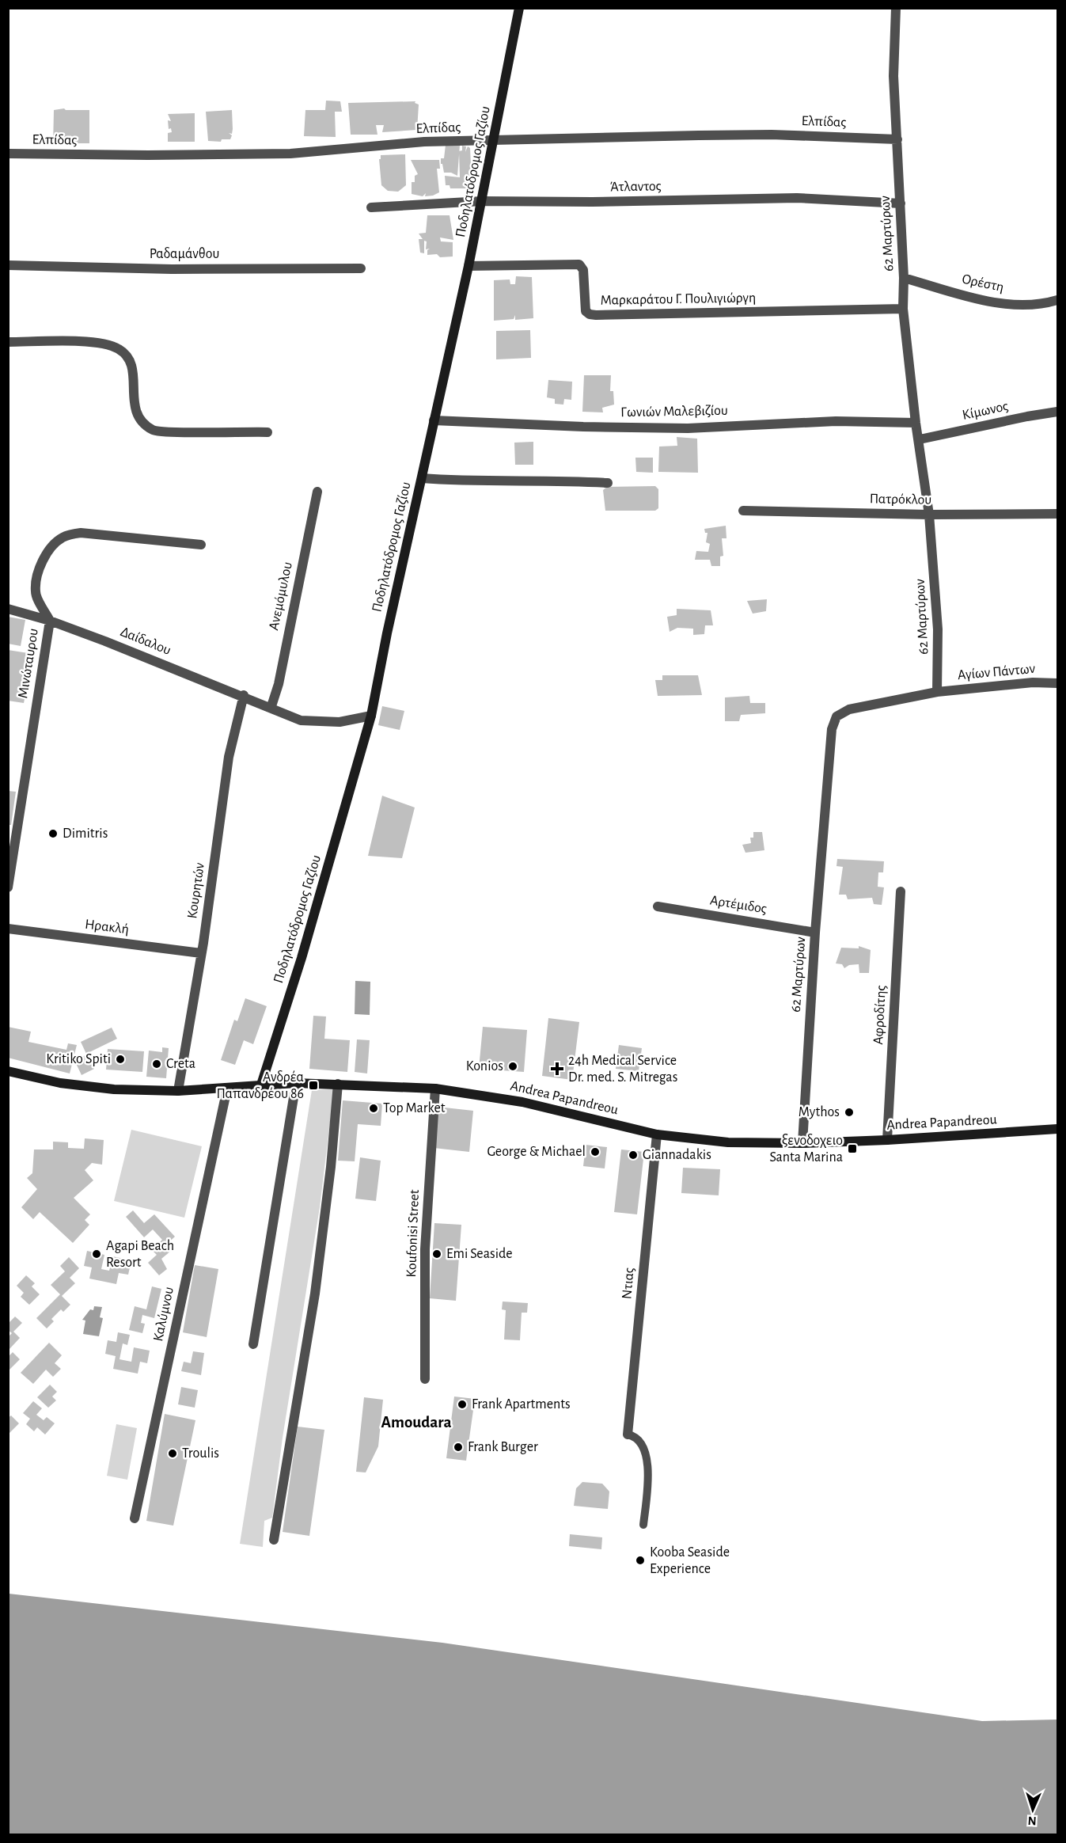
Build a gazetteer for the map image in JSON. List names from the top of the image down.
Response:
{
  "streets": {
    "street": [
      "Ελπίδας",
      "Ποδηλατόδρομος Γαζίου",
      "Άτλαντος",
      "62 Μαρτύρων",
      "Ραδαμάνθου",
      "Ορέστη",
      "Μαρκαράτου Γ. Πουλιγιώργη",
      "Κίμωνος",
      "Γωνιών Μαλεβιζίου",
      "Πατρόκλου",
      "Ανεμόμυλου",
      "Δαίδαλου",
      "Μινώταυρου",
      "Αγίων Πάντων",
      "Κουρητών",
      "Αρτέμιδος",
      "Ηρακλή",
      "Αφροδίτης",
      "Andrea Papandreou",
      "Koufonisi Street",
      "Ντιας",
      "Καλύμνου"
    ]
  },
  "crossings": [
    ["Ελπίδας", "Ποδηλατόδρομος Γαζίου"],
    ["Ελπίδας", "62 Μαρτύρων"],
    ["Ποδηλατόδρομος Γαζίου", "Άτλαντος"],
    ["Ποδηλατόδρομος Γαζίου", "Μαρκαράτου Γ. Πουλιγιώργη"],
    ["Ποδηλατόδρομος Γαζίου", "Γωνιών Μαλεβιζίου"],
    ["Ποδηλατόδρομος Γαζίου", "Δαίδαλου"],
    ["Ποδηλατόδρομος Γαζίου", "Andrea Papandreou"],
    ["Άτλαντος", "62 Μαρτύρων"],
    ["62 Μαρτύρων", "Ορέστη"],
    ["62 Μαρτύρων", "Μαρκαράτου Γ. Πουλιγιώργη"],
    ["62 Μαρτύρων", "Κίμωνος"],
    ["62 Μαρτύρων", "Γωνιών Μαλεβιζίου"],
    ["62 Μαρτύρων", "Πατρόκλου"],
    ["62 Μαρτύρων", "Αγίων Πάντων"],
    ["62 Μαρτύρων", "Αρτέμιδος"],
    ["62 Μαρτύρων", "Andrea Papandreou"],
    ["Ανεμόμυλου", "Δαίδαλου"],
    ["Δαίδαλου", "Μινώταυρου"],
    ["Δαίδαλου", "Κουρητών"],
    ["Κουρητών", "Ηρακλή"],
    ["Κουρητών", "Andrea Papandreou"],
    ["Αφροδίτης", "Andrea Papandreou"],
    ["Andrea Papandreou", "Koufonisi Street"],
    ["Andrea Papandreou", "Ντιας"],
    ["Andrea Papandreou", "Καλύμνου"]
  ],
  "districts": ["Amoudara"],
  "places": {
    "other": [
      "Dimitris",
      "Kritiko Spiti",
      "Creta",
      "Konios",
      "Top Market",
      "Mythos",
      "George & Michael",
      "Giannadakis",
      "Agapi Beach Resort",
      "Emi Seaside",
      "Frank Apartments",
      "Frank Burger",
      "Troulis",
      "Kooba Seaside Experience"
    ],
    "health": ["24h Medical Service Dr. med. S. Mitregas"],
    "transit": ["Ανδρέα Παπανδρέου 86", "ξενοδοχειο Santa Marina"]
  },
  "north": "bottom"
}
